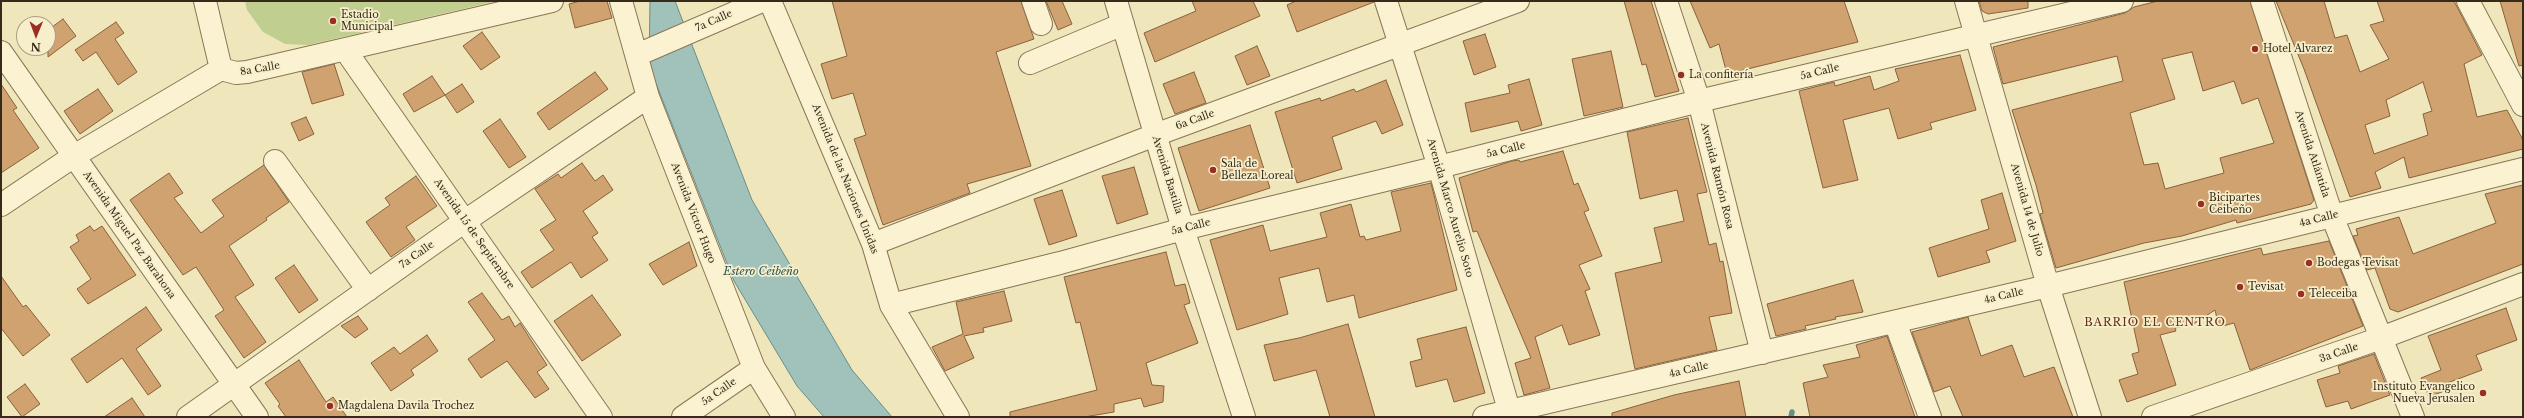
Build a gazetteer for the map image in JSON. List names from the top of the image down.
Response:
{
  "streets": {
    "street": [
      "7a Calle",
      "8a Calle",
      "5a Calle",
      "6a Calle",
      "Avenida Atlántida",
      "Avenida Bastilla",
      "Avenida Ramón Rosa",
      "Avenida de las Naciones Unidas",
      "Avenida Marco Aurelio Soto",
      "Avenida 14 de Julio",
      "Avenida Víctor Hugo",
      "4a Calle",
      "Avenida 15 de Septiembre",
      "Avenida Miguel Paz Barahona",
      "3a Calle"
    ]
  },
  "crossings": [
    ["7a Calle", "Avenida Víctor Hugo"],
    ["7a Calle", "Avenida 15 de Septiembre"],
    ["7a Calle", "Avenida Miguel Paz Barahona"],
    ["8a Calle", "Avenida 15 de Septiembre"],
    ["5a Calle", "Avenida Bastilla"],
    ["5a Calle", "Avenida Ramón Rosa"],
    ["5a Calle", "Avenida de las Naciones Unidas"],
    ["5a Calle", "Avenida Marco Aurelio Soto"],
    ["5a Calle", "Avenida 14 de Julio"],
    ["5a Calle", "Avenida Víctor Hugo"],
    ["6a Calle", "Avenida Bastilla"],
    ["6a Calle", "Avenida de las Naciones Unidas"],
    ["6a Calle", "Avenida Marco Aurelio Soto"],
    ["Avenida Atlántida", "4a Calle"],
    ["Avenida Atlántida", "3a Calle"],
    ["Avenida Ramón Rosa", "4a Calle"],
    ["Avenida Marco Aurelio Soto", "4a Calle"],
    ["Avenida 14 de Julio", "4a Calle"]
  ],
  "districts": ["BARRIO EL CENTRO"],
  "water": ["Estero Ceibeño"],
  "places": [
    "Estadio Municipal",
    "Hotel Alvarez",
    "La confitería",
    "Sala de Belleza Loreal",
    "Bicipartes Ceibeño",
    "Bodegas Tevisat",
    "Tevisat",
    "Teleceiba",
    "Instituto Evangelico Nueva Jerusalen",
    "Magdalena Davila Trochez"
  ],
  "north": "bottom"
}
